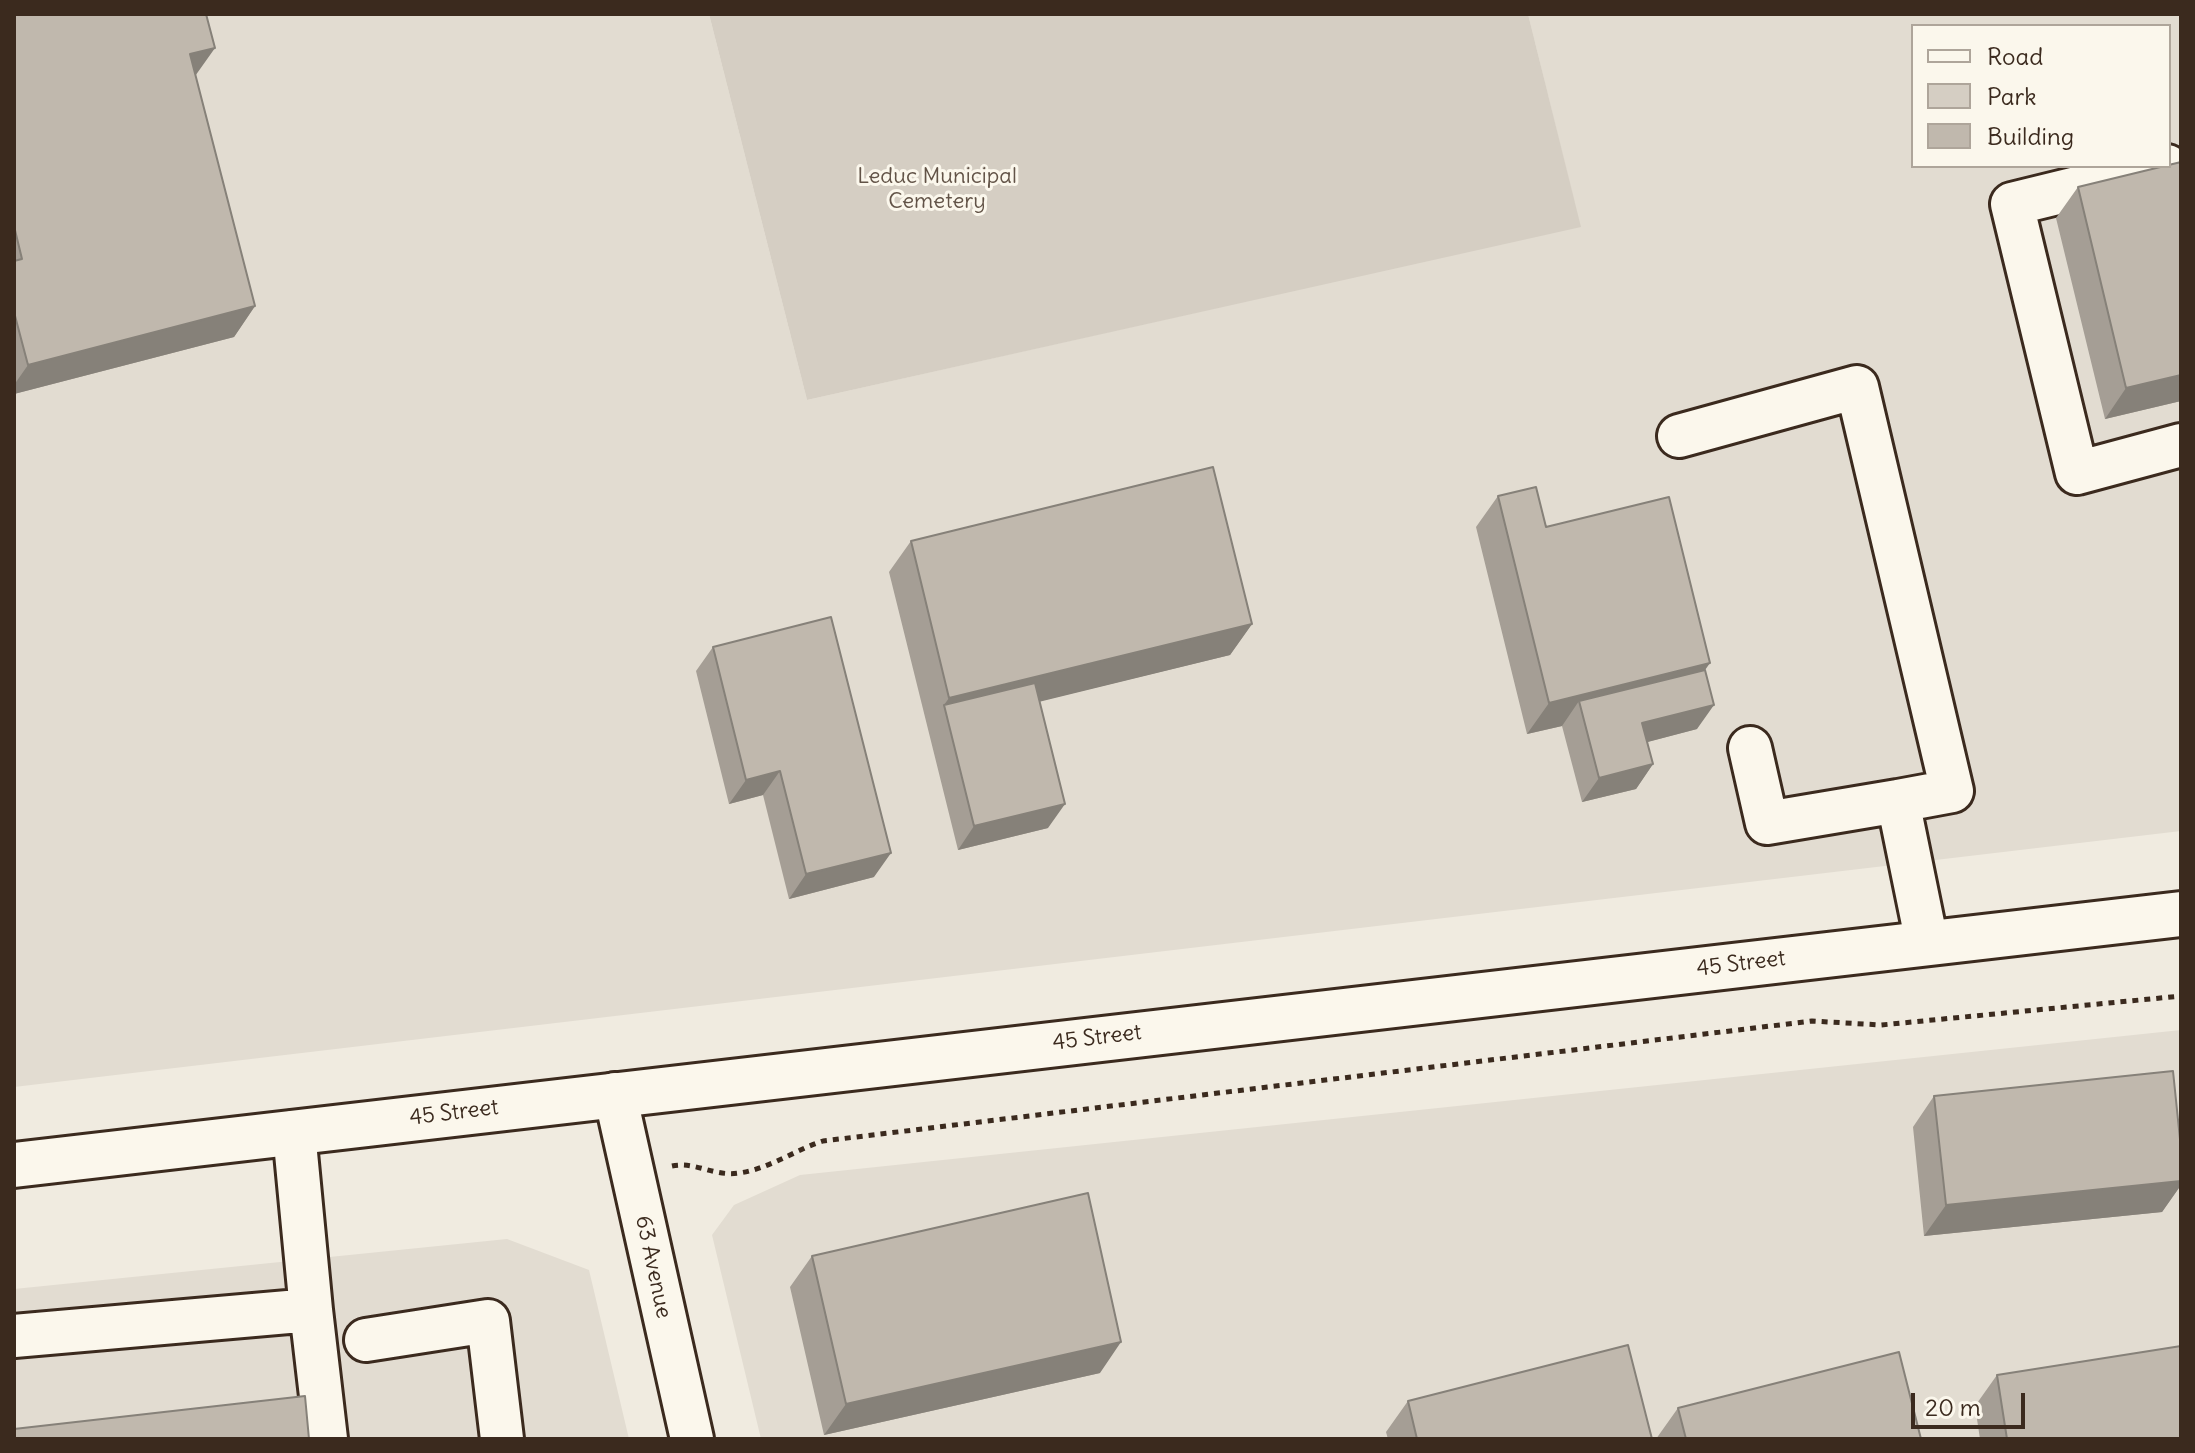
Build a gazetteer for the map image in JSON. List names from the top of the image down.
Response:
{
  "streets": {
    "main road": ["45 Street"],
    "street": ["63 Avenue"]
  },
  "crossings": [
    ["45 Street", "63 Avenue"]
  ],
  "parks": ["Leduc Municipal Cemetery"],
  "legend": ["Road", "Park", "Building"],
  "scale_bar": "20 m"
}
